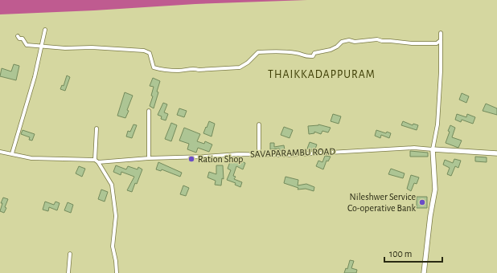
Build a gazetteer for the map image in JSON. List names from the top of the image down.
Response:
{
  "streets": {
    "street": ["SAVAPARAMBU ROAD"]
  },
  "districts": ["THAIKKADAPPURAM"],
  "places": ["Ration Shop", "Nileshwer Service Co-operative Bank"],
  "scale_bar": "100 m"
}
